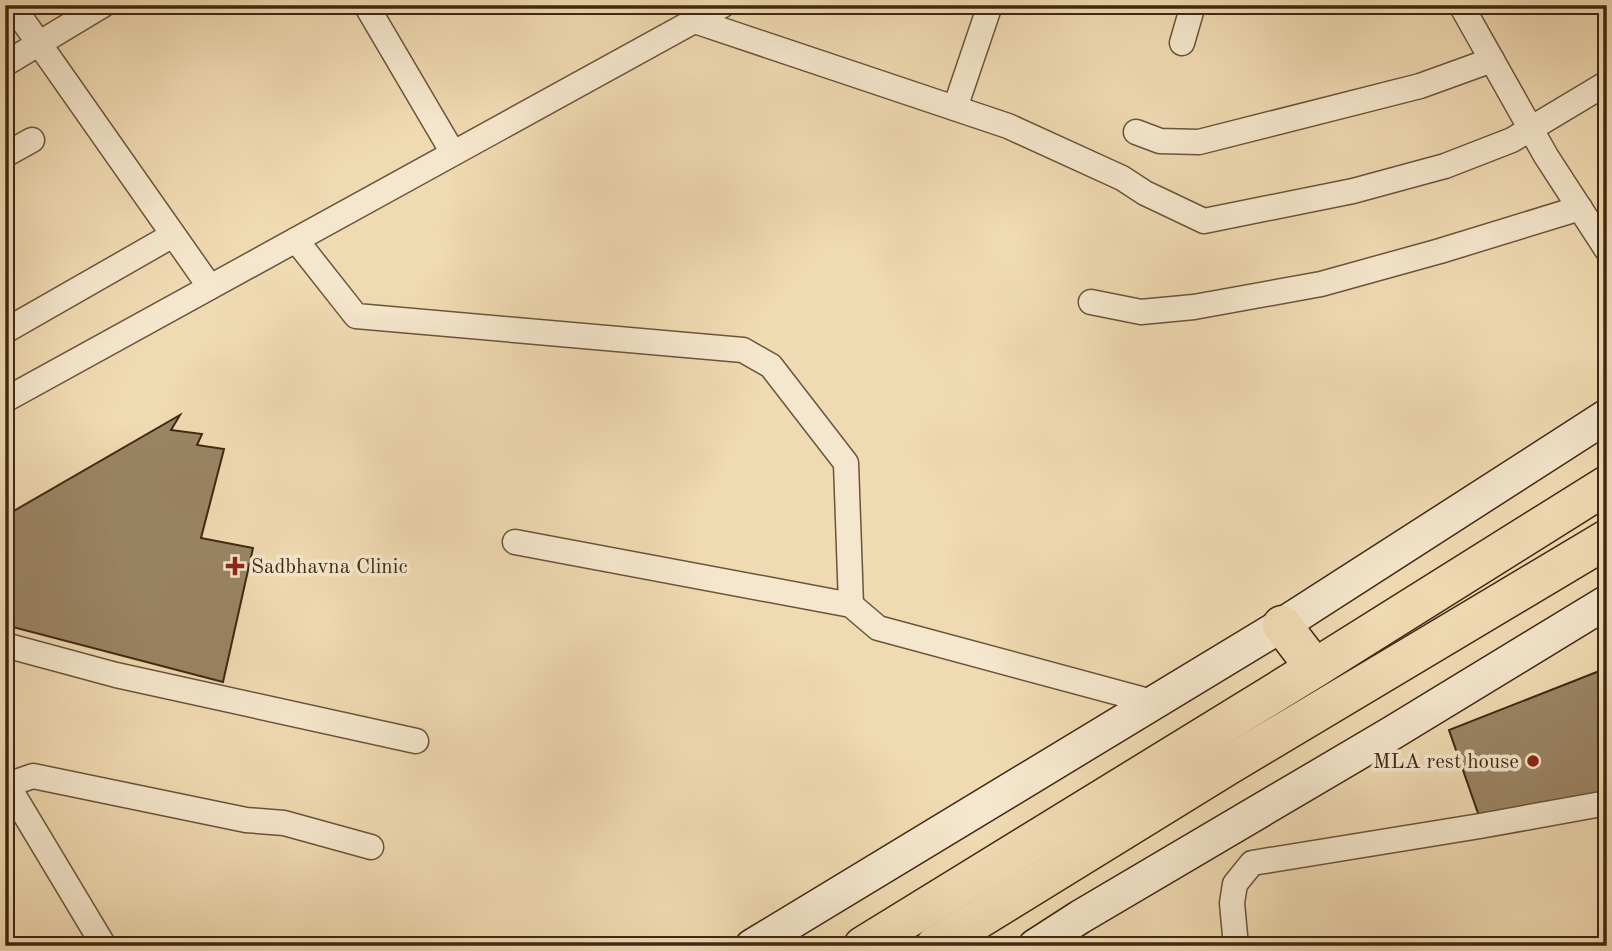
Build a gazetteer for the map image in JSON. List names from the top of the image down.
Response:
{
  "places": {
    "health": ["Sadbhavna Clinic"],
    "other": ["MLA rest house"]
  }
}
